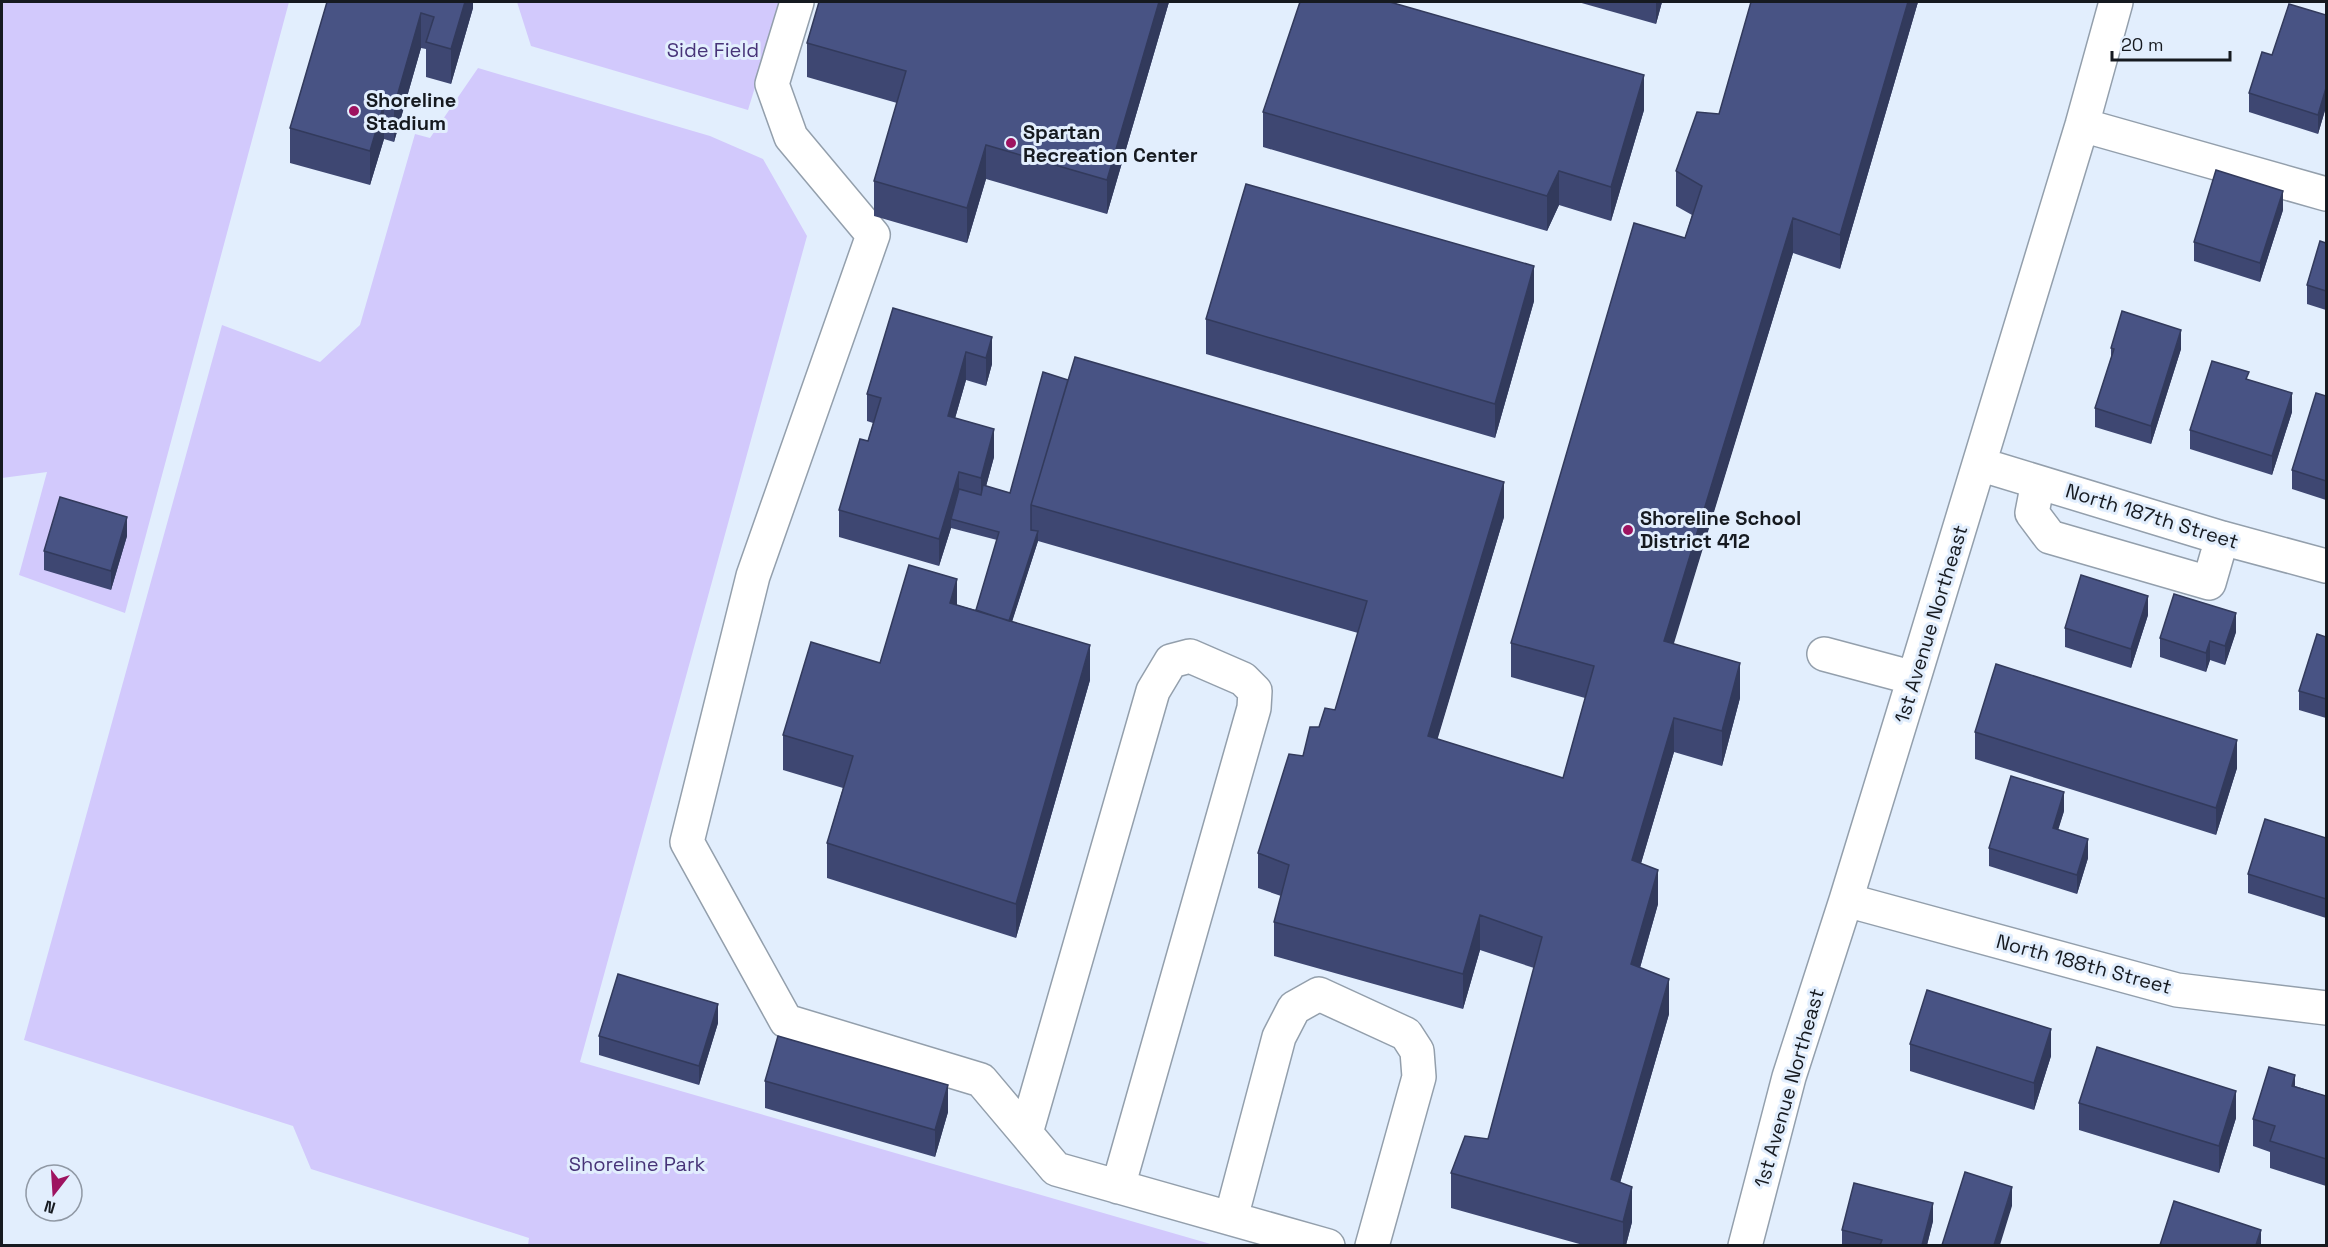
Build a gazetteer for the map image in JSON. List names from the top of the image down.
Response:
{
  "streets": {
    "street": ["North 187th Street", "1st Avenue Northeast", "North 188th Street"]
  },
  "crossings": [
    ["North 187th Street", "1st Avenue Northeast"],
    ["1st Avenue Northeast", "North 188th Street"]
  ],
  "parks": ["Side Field", "Shoreline Park"],
  "places": ["Shoreline Stadium", "Spartan Recreation Center", "Shoreline School District 412"],
  "scale_bar": "20 m",
  "north": "bottom"
}
